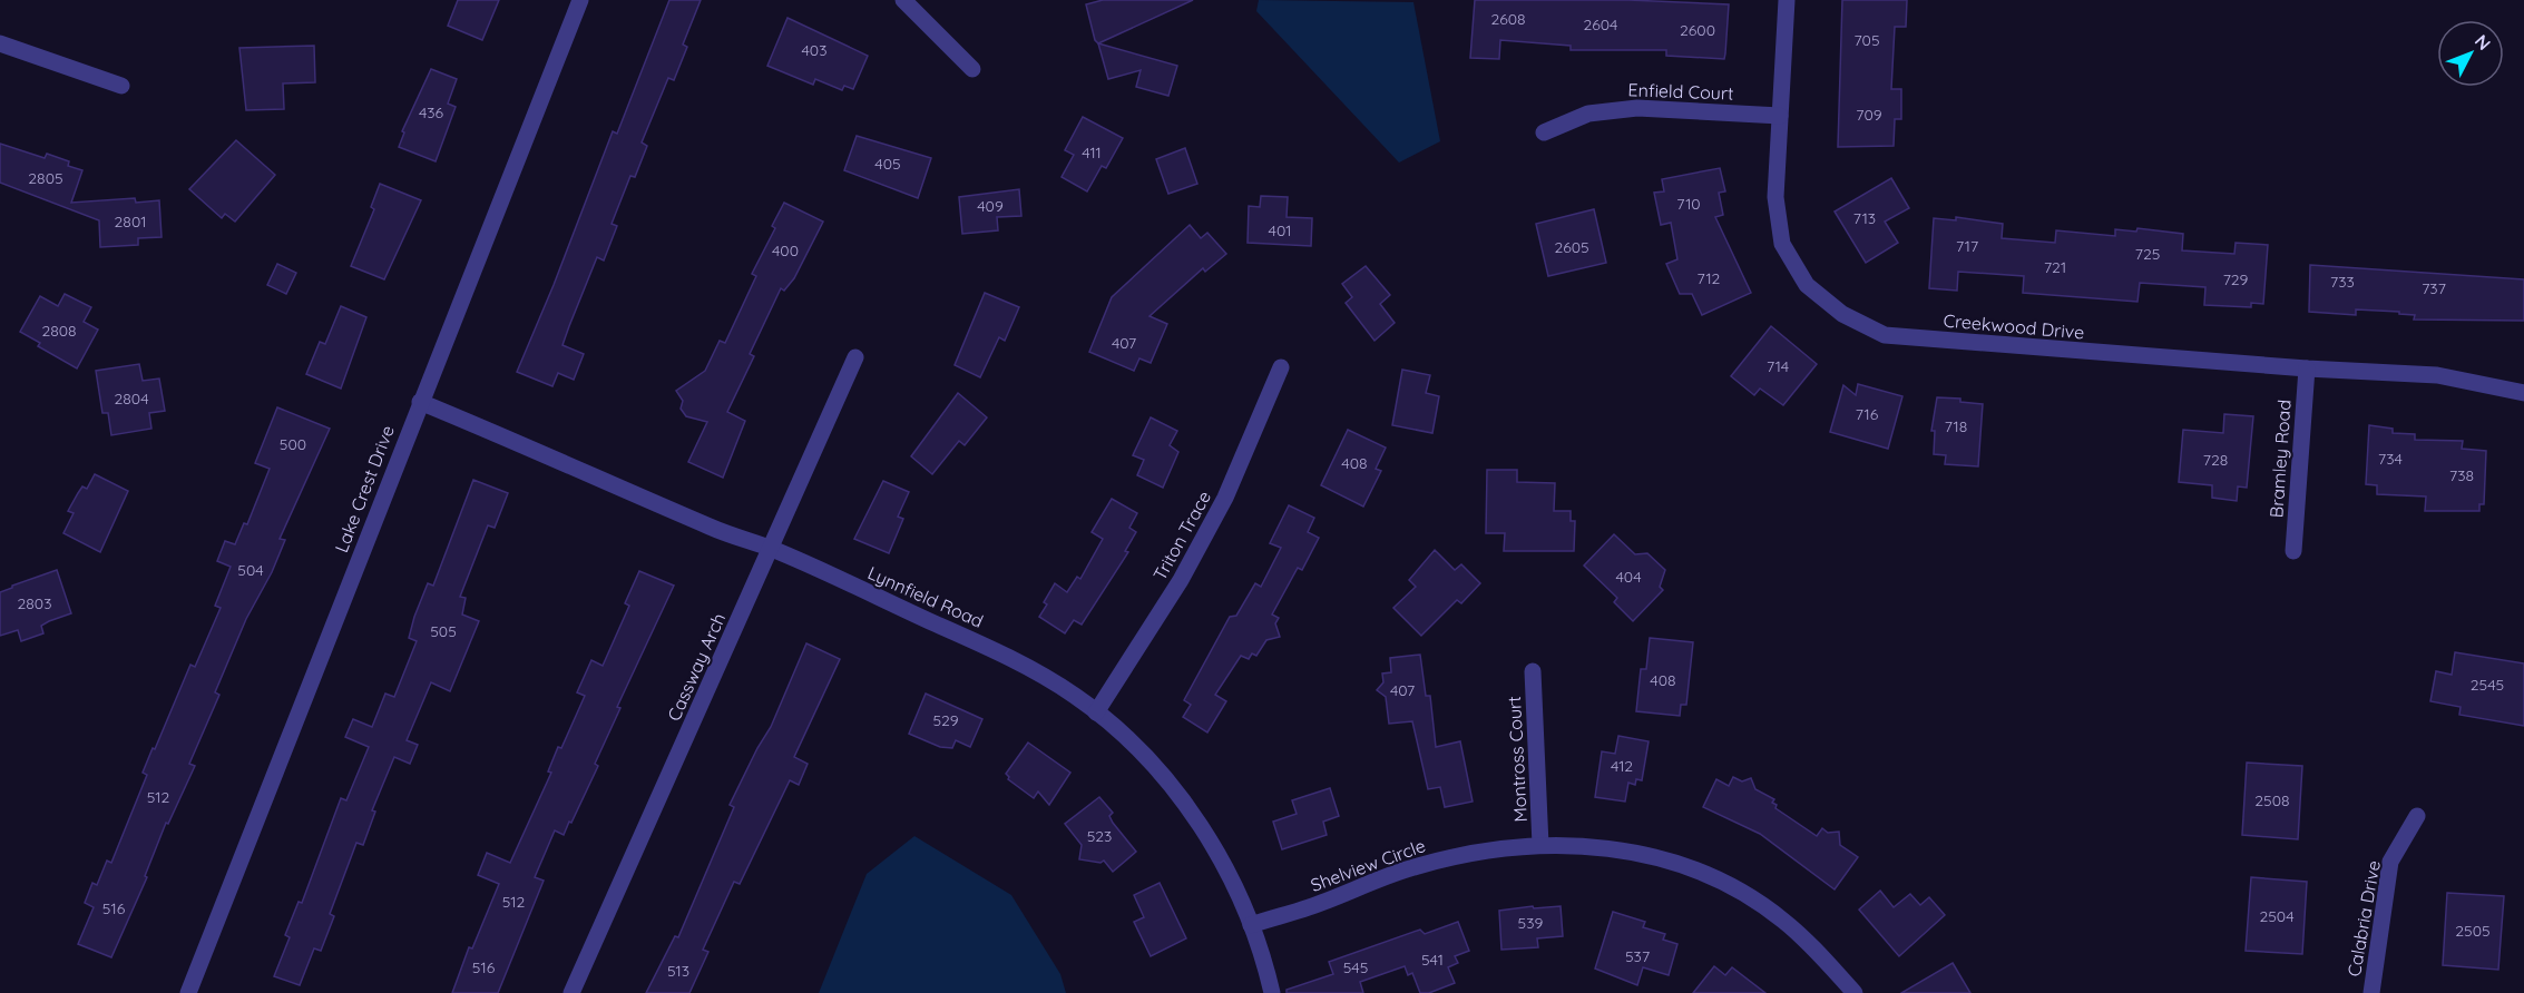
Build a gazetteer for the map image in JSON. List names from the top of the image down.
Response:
{
  "streets": {
    "street": [
      "Enfield Court",
      "Creekwood Drive",
      "Bramley Road",
      "Lake Crest Drive",
      "Triton Trace",
      "Lynnfield Road",
      "Cassway Arch",
      "Montross Court",
      "Shelview Circle",
      "Calabria Drive"
    ]
  },
  "crossings": [
    ["Enfield Court", "Creekwood Drive"],
    ["Creekwood Drive", "Bramley Road"],
    ["Lake Crest Drive", "Lynnfield Road"],
    ["Triton Trace", "Lynnfield Road"],
    ["Lynnfield Road", "Cassway Arch"],
    ["Lynnfield Road", "Shelview Circle"],
    ["Montross Court", "Shelview Circle"]
  ],
  "house_numbers": [
    "2608",
    "2604",
    "2600",
    "705",
    "403",
    "436",
    "709",
    "411",
    "405",
    "2805",
    "710",
    "409",
    "713",
    "2801",
    "401",
    "717",
    "2605",
    "400",
    "725",
    "721",
    "712",
    "729",
    "733",
    "737",
    "2808",
    "407",
    "714",
    "2804",
    "716",
    "718",
    "500",
    "734",
    "728",
    "408",
    "738",
    "504",
    "404",
    "2803",
    "505",
    "408",
    "2545",
    "407",
    "529",
    "412",
    "512",
    "2508",
    "523",
    "512",
    "516",
    "2504",
    "539",
    "2505",
    "537",
    "541",
    "516",
    "545",
    "513"
  ],
  "north": "top right"
}
